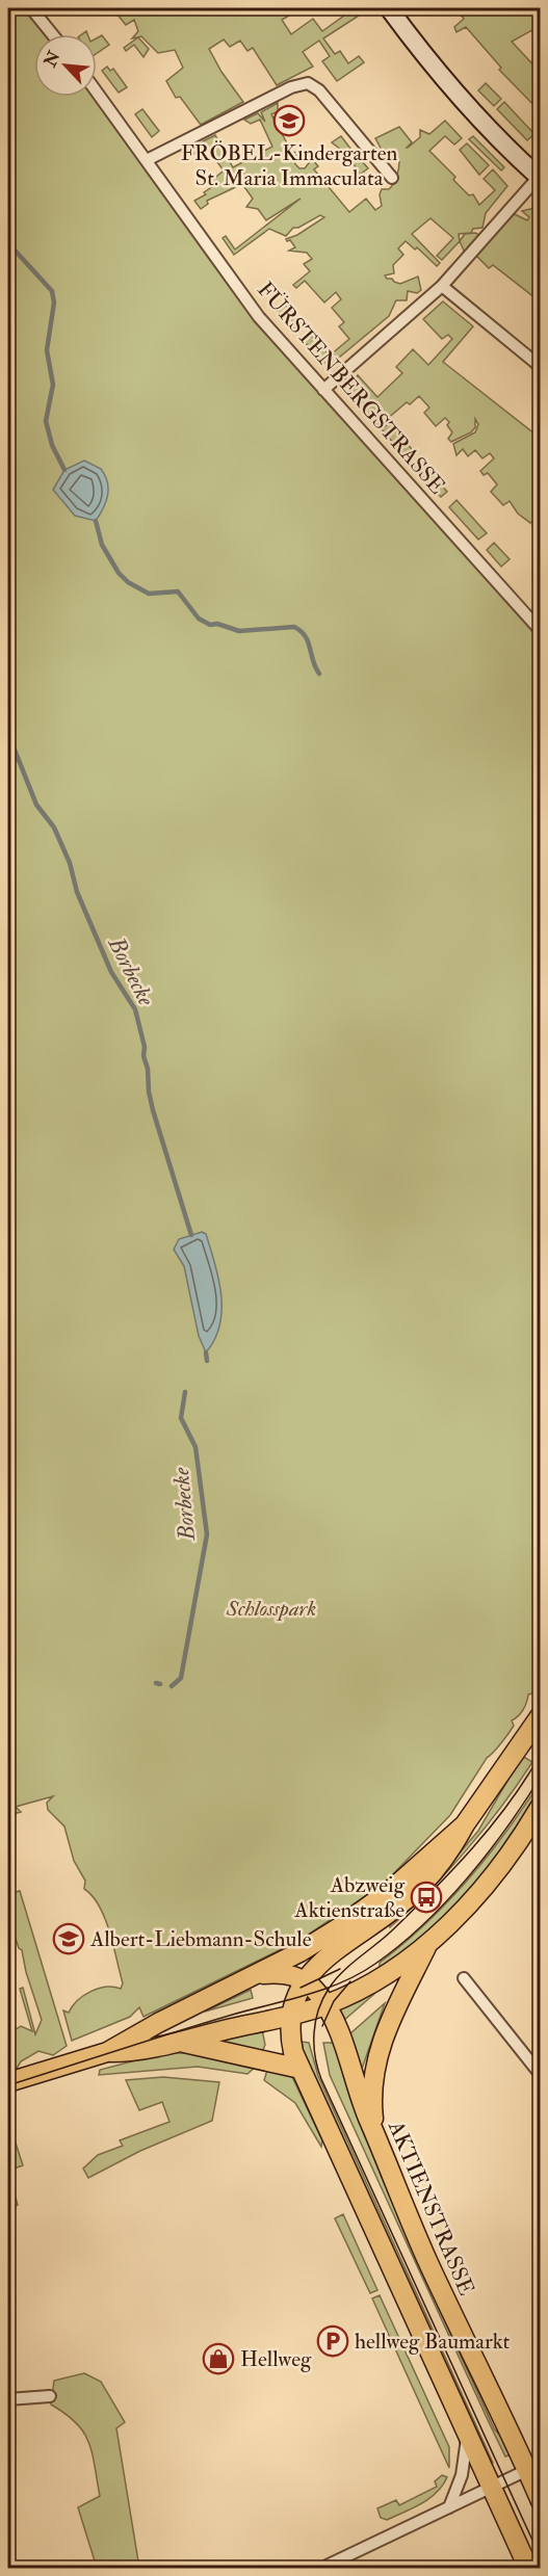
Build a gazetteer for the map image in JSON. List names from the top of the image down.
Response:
{
  "streets": {
    "main road": ["AKTIENSTRASSE"],
    "street": ["FÜRSTENBERGSTRASSE"]
  },
  "water": ["Borbecke"],
  "parks": ["Schlosspark"],
  "places": {
    "school or university": ["FRÖBEL-Kindergarten St. Maria Immaculata", "Albert-Liebmann-Schule"],
    "bus stop": ["Abzweig Aktienstraße"],
    "parking": ["hellweg Baumarkt"],
    "shop": ["Hellweg"]
  },
  "north": "top left"
}
